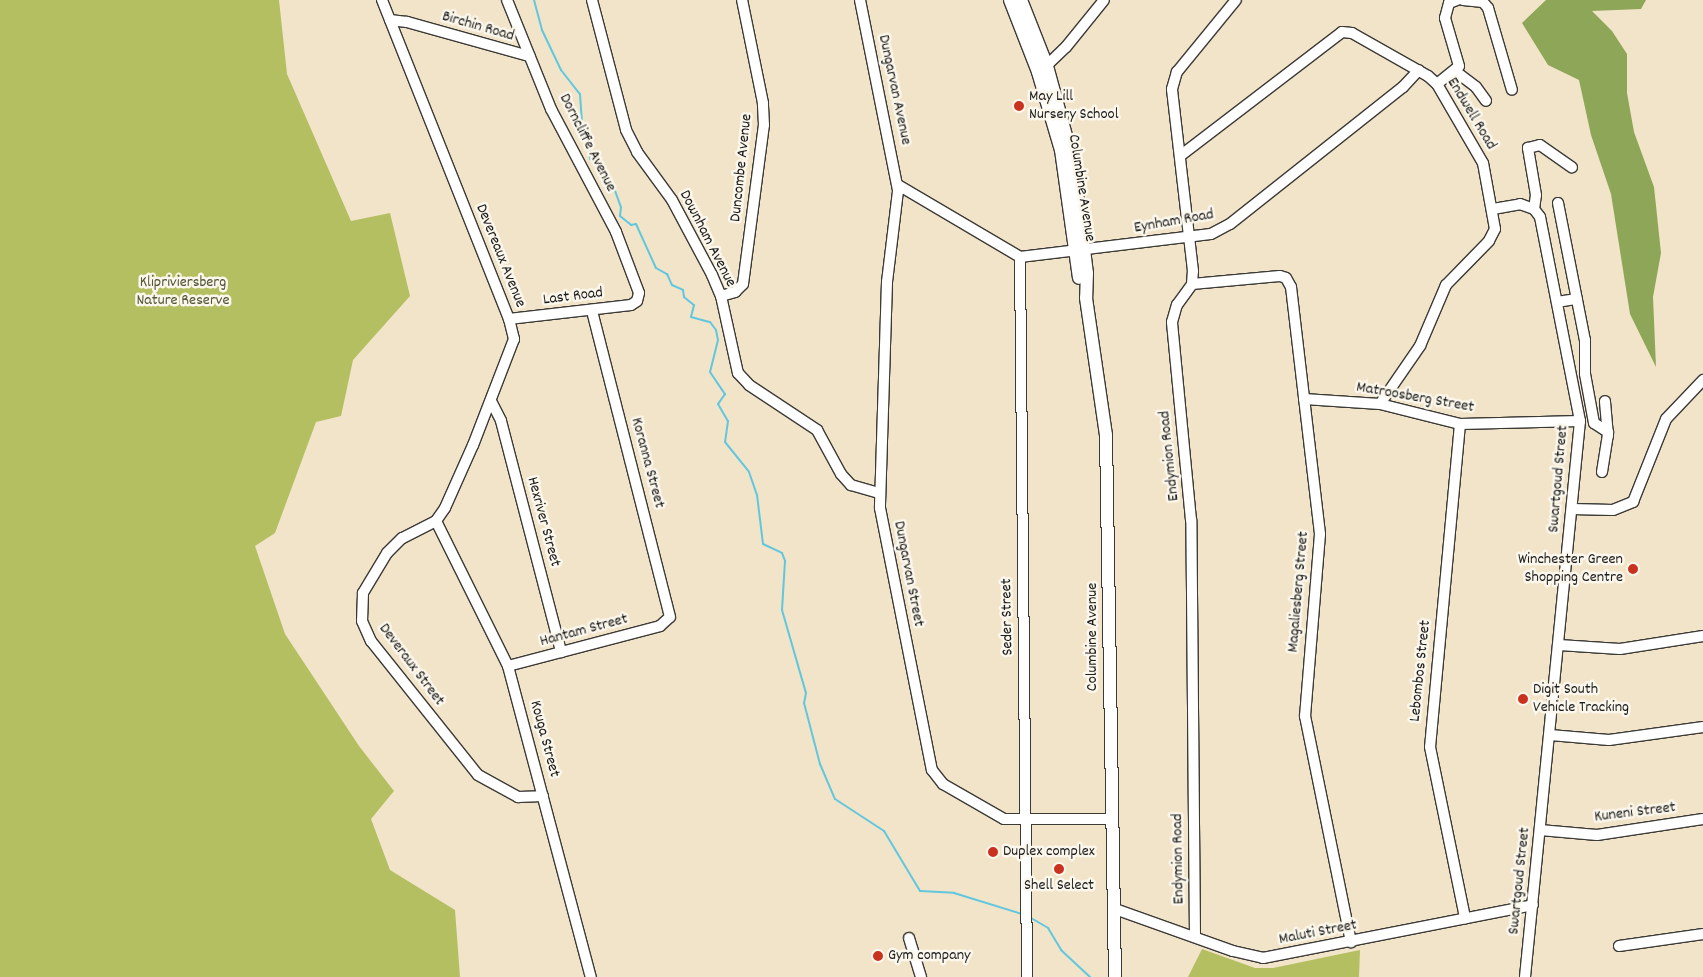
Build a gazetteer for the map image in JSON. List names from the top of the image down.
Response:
{
  "streets": {
    "main road": ["Columbine Avenue"],
    "street": [
      "Birchin Road",
      "Dungarvan Avenue",
      "Endwell Road",
      "Dorncliffe Avenue",
      "Duncombe Avenue",
      "Eynham Road",
      "Downham Avenue",
      "Devereaux Avenue",
      "Last Road",
      "Matroosberg Street",
      "Endymion Road",
      "Koranna Street",
      "Swartgoud Street",
      "Hexriver Street",
      "Dungarvan Street",
      "Magaliesberg Street",
      "Seder Street",
      "Hantam Street",
      "Deveraux Street",
      "Lebombos Street",
      "Kouga Street",
      "Kuneni Street",
      "Maluti Street"
    ]
  },
  "crossings": [
    ["Birchin Road", "Dorncliffe Avenue"],
    ["Birchin Road", "Devereaux Avenue"],
    ["Dungarvan Avenue", "Dungarvan Street"],
    ["Endwell Road", "Eynham Road"],
    ["Endwell Road", "Matroosberg Street"],
    ["Dorncliffe Avenue", "Last Road"],
    ["Duncombe Avenue", "Downham Avenue"],
    ["Columbine Avenue", "Eynham Road"],
    ["Columbine Avenue", "Dungarvan Street"],
    ["Columbine Avenue", "Maluti Street"],
    ["Eynham Road", "Seder Street"],
    ["Downham Avenue", "Dungarvan Street"],
    ["Devereaux Avenue", "Last Road"],
    ["Devereaux Avenue", "Hexriver Street"],
    ["Devereaux Avenue", "Deveraux Street"],
    ["Devereaux Avenue", "Kouga Street"],
    ["Last Road", "Koranna Street"],
    ["Matroosberg Street", "Swartgoud Street"],
    ["Matroosberg Street", "Magaliesberg Street"],
    ["Matroosberg Street", "Lebombos Street"],
    ["Endymion Road", "Magaliesberg Street"],
    ["Endymion Road", "Maluti Street"],
    ["Koranna Street", "Hantam Street"],
    ["Swartgoud Street", "Kuneni Street"],
    ["Swartgoud Street", "Maluti Street"],
    ["Hexriver Street", "Hantam Street"],
    ["Dungarvan Street", "Seder Street"],
    ["Magaliesberg Street", "Maluti Street"],
    ["Hantam Street", "Kouga Street"],
    ["Deveraux Street", "Kouga Street"],
    ["Lebombos Street", "Maluti Street"]
  ],
  "parks": ["Klipriviersberg Nature Reserve"],
  "places": [
    "May Lill Nursery School",
    "Winchester Green Shopping Centre",
    "Digit South Vehicle Tracking",
    "Duplex complex",
    "Shell Select",
    "Gym company"
  ]
}
